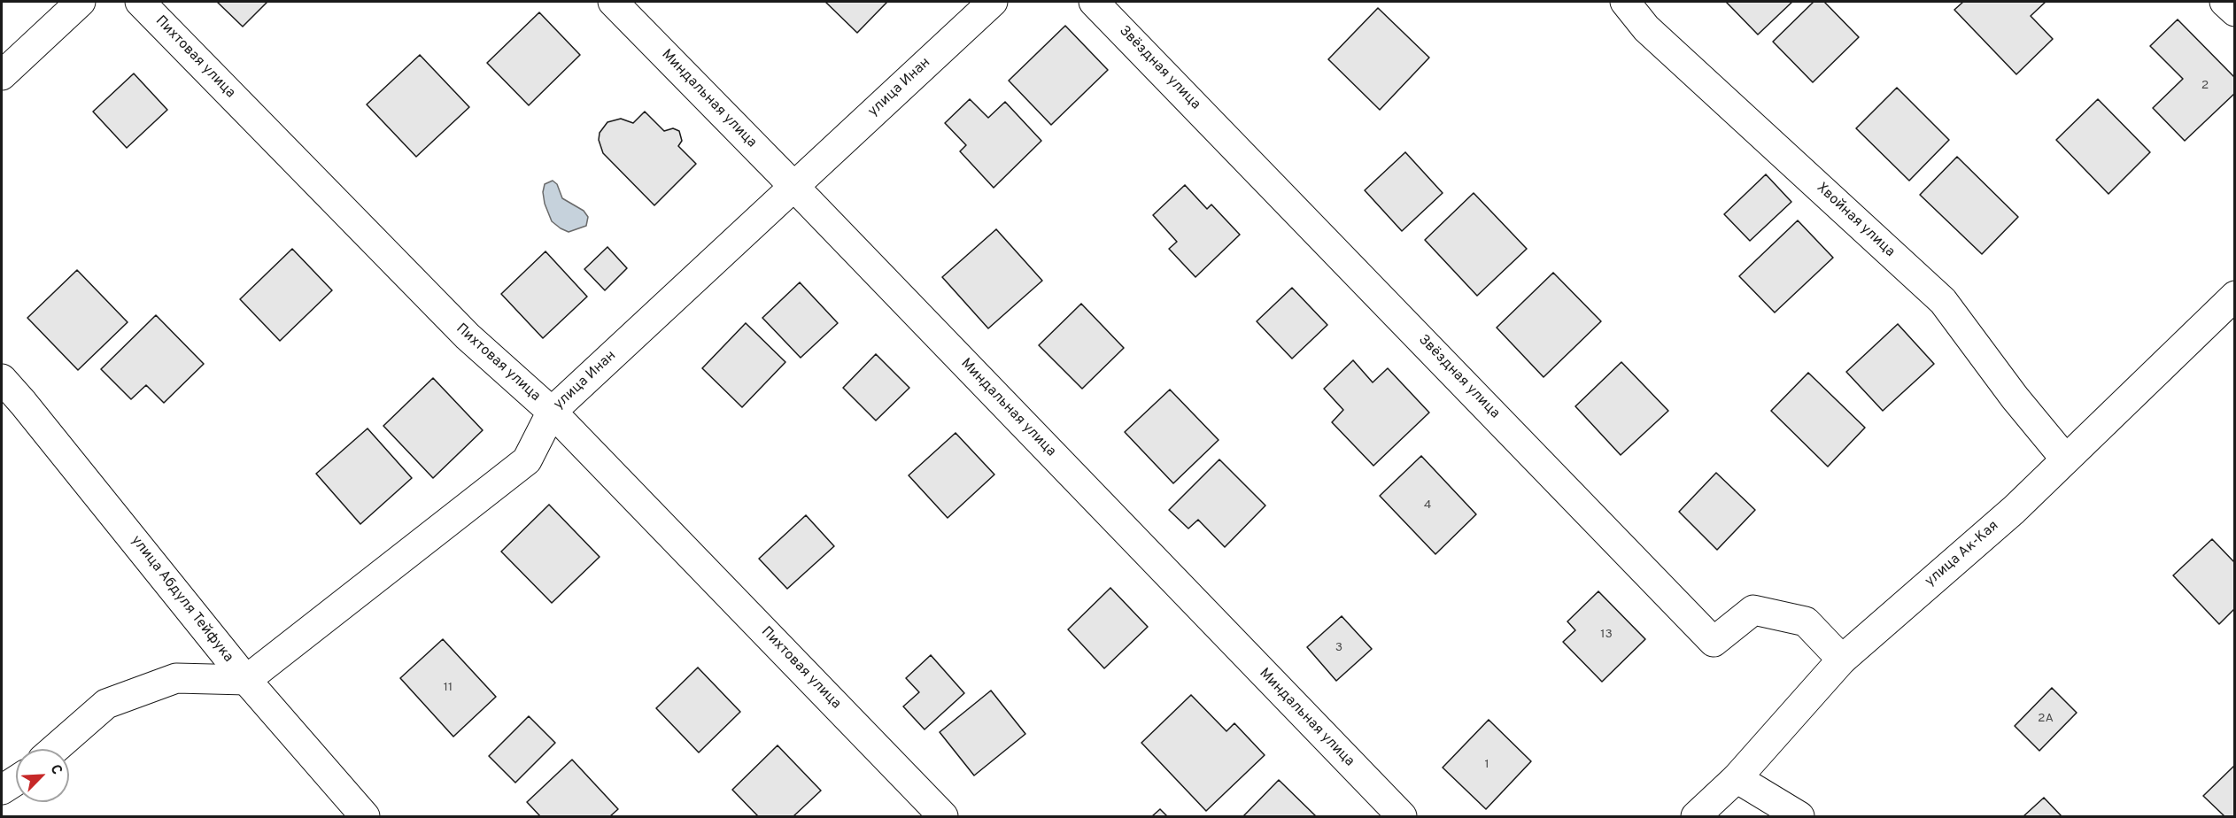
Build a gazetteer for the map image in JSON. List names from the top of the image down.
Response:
{
  "streets": {
    "street": [
      "Пихтовая улица",
      "Звёздная улица",
      "улица Инан",
      "Миндальная улица",
      "Хвойная улица",
      "улица Ак-Кая",
      "улица Абдуля Тейфука"
    ]
  },
  "crossings": [
    ["Пихтовая улица", "улица Инан"],
    ["Звёздная улица", "улица Ак-Кая"],
    ["улица Инан", "Миндальная улица"],
    ["улица Инан", "улица Абдуля Тейфука"],
    ["Хвойная улица", "улица Ак-Кая"]
  ],
  "house_numbers": [
    "2",
    "4",
    "13",
    "3",
    "11",
    "2А",
    "1"
  ],
  "north": "top right"
}
